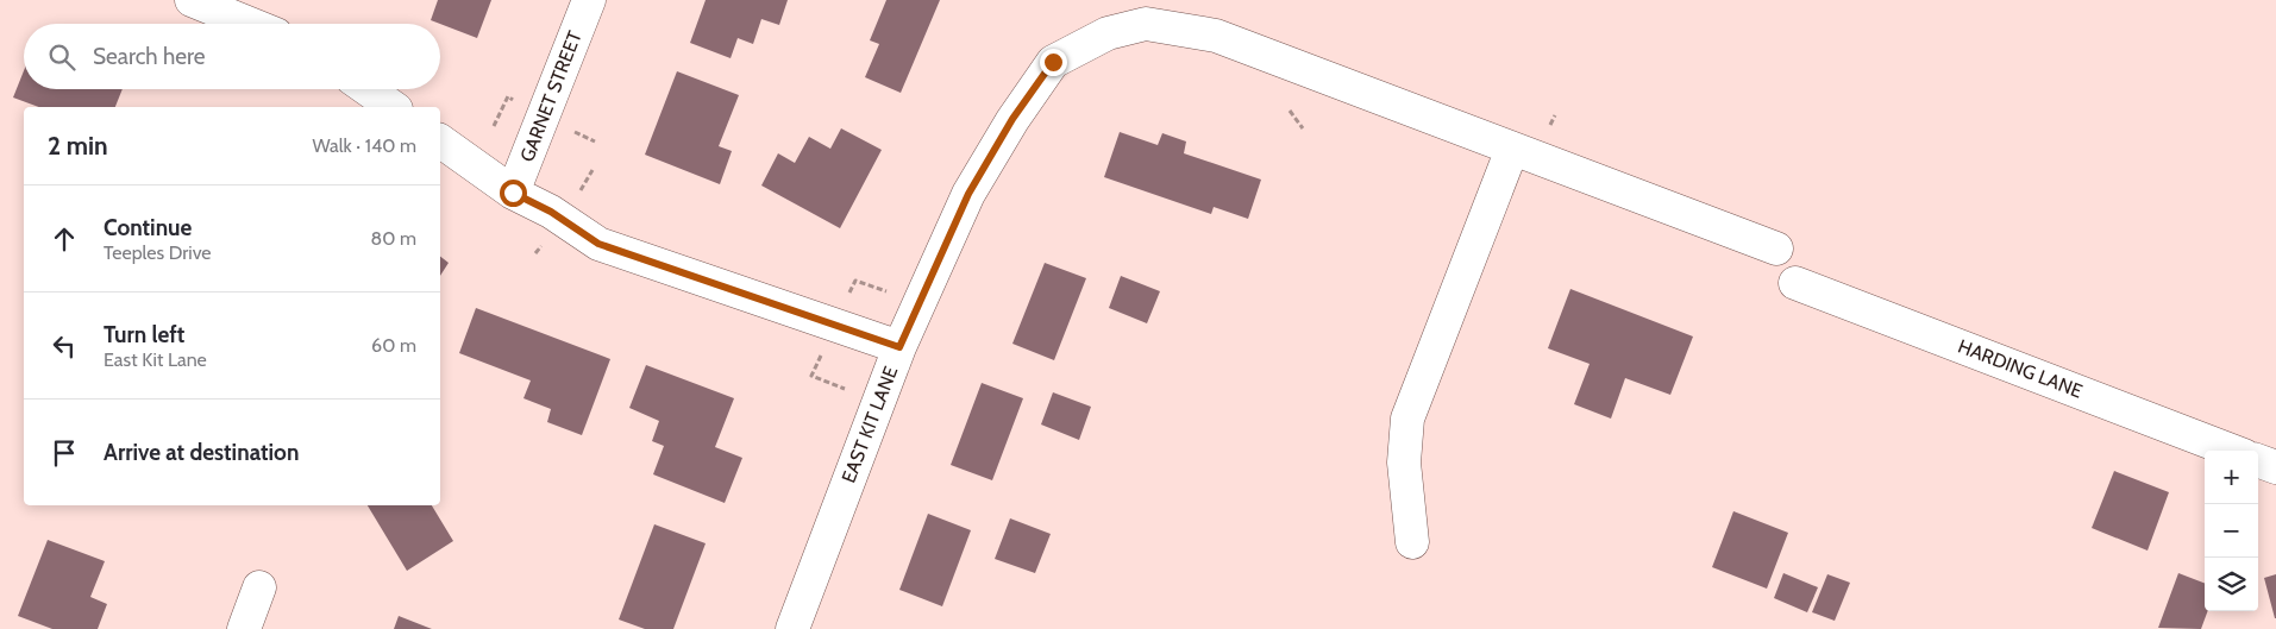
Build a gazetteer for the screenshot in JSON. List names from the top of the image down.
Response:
{
  "streets": {
    "street": ["GARNET STREET", "HARDING LANE", "EAST KIT LANE"]
  },
  "page": {
    "search": "Search here",
    "heading": ["2 min", "Walk · 140 m"],
    "list": [
      ["Continue", "Teeples Drive", "80 m"],
      ["Turn left", "East Kit Lane", "60 m"],
      "Arrive at destination"
    ],
    "map_buttons": ["+", "−"]
  }
}
